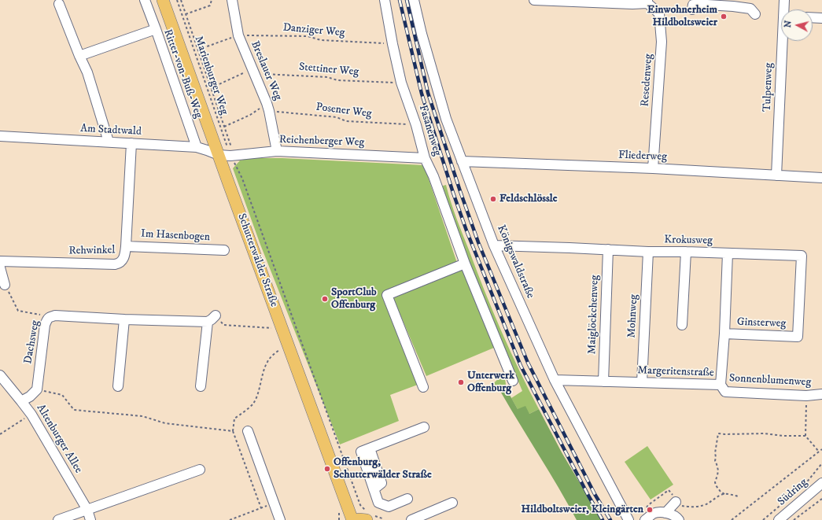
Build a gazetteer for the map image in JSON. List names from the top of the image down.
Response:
{
  "streets": {
    "main road": ["Schutterwälder Straße"],
    "street": [
      "Breslauer Weg",
      "Ritter-von-Buß-Weg",
      "Resedenweg",
      "Tulpenweg",
      "Am Stadtwald",
      "Fasanenweg",
      "Reichenberger Weg",
      "Fliederweg",
      "Im Hasenbogen",
      "Krokusweg",
      "Rehwinkel",
      "Königswaldstraße",
      "Maiglöckchenweg",
      "Mohnweg",
      "Ginsterweg",
      "Dachsweg",
      "Margeritenstraße",
      "Sonnenblumenweg",
      "Altenburger Allee",
      "Südring"
    ],
    "path": [
      "Danziger Weg",
      "Stettiner Weg",
      "Marienburger Weg",
      "Posener Weg"
    ]
  },
  "crossings": [
    ["Danziger Weg", "Breslauer Weg"],
    ["Danziger Weg", "Fasanenweg"],
    ["Stettiner Weg", "Breslauer Weg"],
    ["Stettiner Weg", "Fasanenweg"],
    ["Breslauer Weg", "Posener Weg"],
    ["Breslauer Weg", "Reichenberger Weg"],
    ["Ritter-von-Buß-Weg", "Am Stadtwald"],
    ["Marienburger Weg", "Am Stadtwald"],
    ["Marienburger Weg", "Reichenberger Weg"],
    ["Marienburger Weg", "Schutterwälder Straße"],
    ["Resedenweg", "Fliederweg"],
    ["Tulpenweg", "Fliederweg"],
    ["Posener Weg", "Fasanenweg"],
    ["Am Stadtwald", "Reichenberger Weg"],
    ["Am Stadtwald", "Rehwinkel"],
    ["Am Stadtwald", "Schutterwälder Straße"],
    ["Fasanenweg", "Reichenberger Weg"],
    ["Reichenberger Weg", "Schutterwälder Straße"],
    ["Fliederweg", "Königswaldstraße"],
    ["Im Hasenbogen", "Rehwinkel"],
    ["Krokusweg", "Königswaldstraße"],
    ["Krokusweg", "Maiglöckchenweg"],
    ["Krokusweg", "Mohnweg"],
    ["Krokusweg", "Ginsterweg"],
    ["Krokusweg", "Margeritenstraße"],
    ["Königswaldstraße", "Margeritenstraße"],
    ["Maiglöckchenweg", "Margeritenstraße"],
    ["Mohnweg", "Margeritenstraße"],
    ["Ginsterweg", "Margeritenstraße"],
    ["Margeritenstraße", "Sonnenblumenweg"]
  ],
  "places": [
    "Einwohnerheim Hildboltsweier",
    "Feldschlössle",
    "SportClub Offenburg",
    "Unterwerk Offenburg",
    "Offenburg, Schutterwälder Straße",
    "Hildboltsweier, Kleingärten"
  ],
  "north": "left"
}
